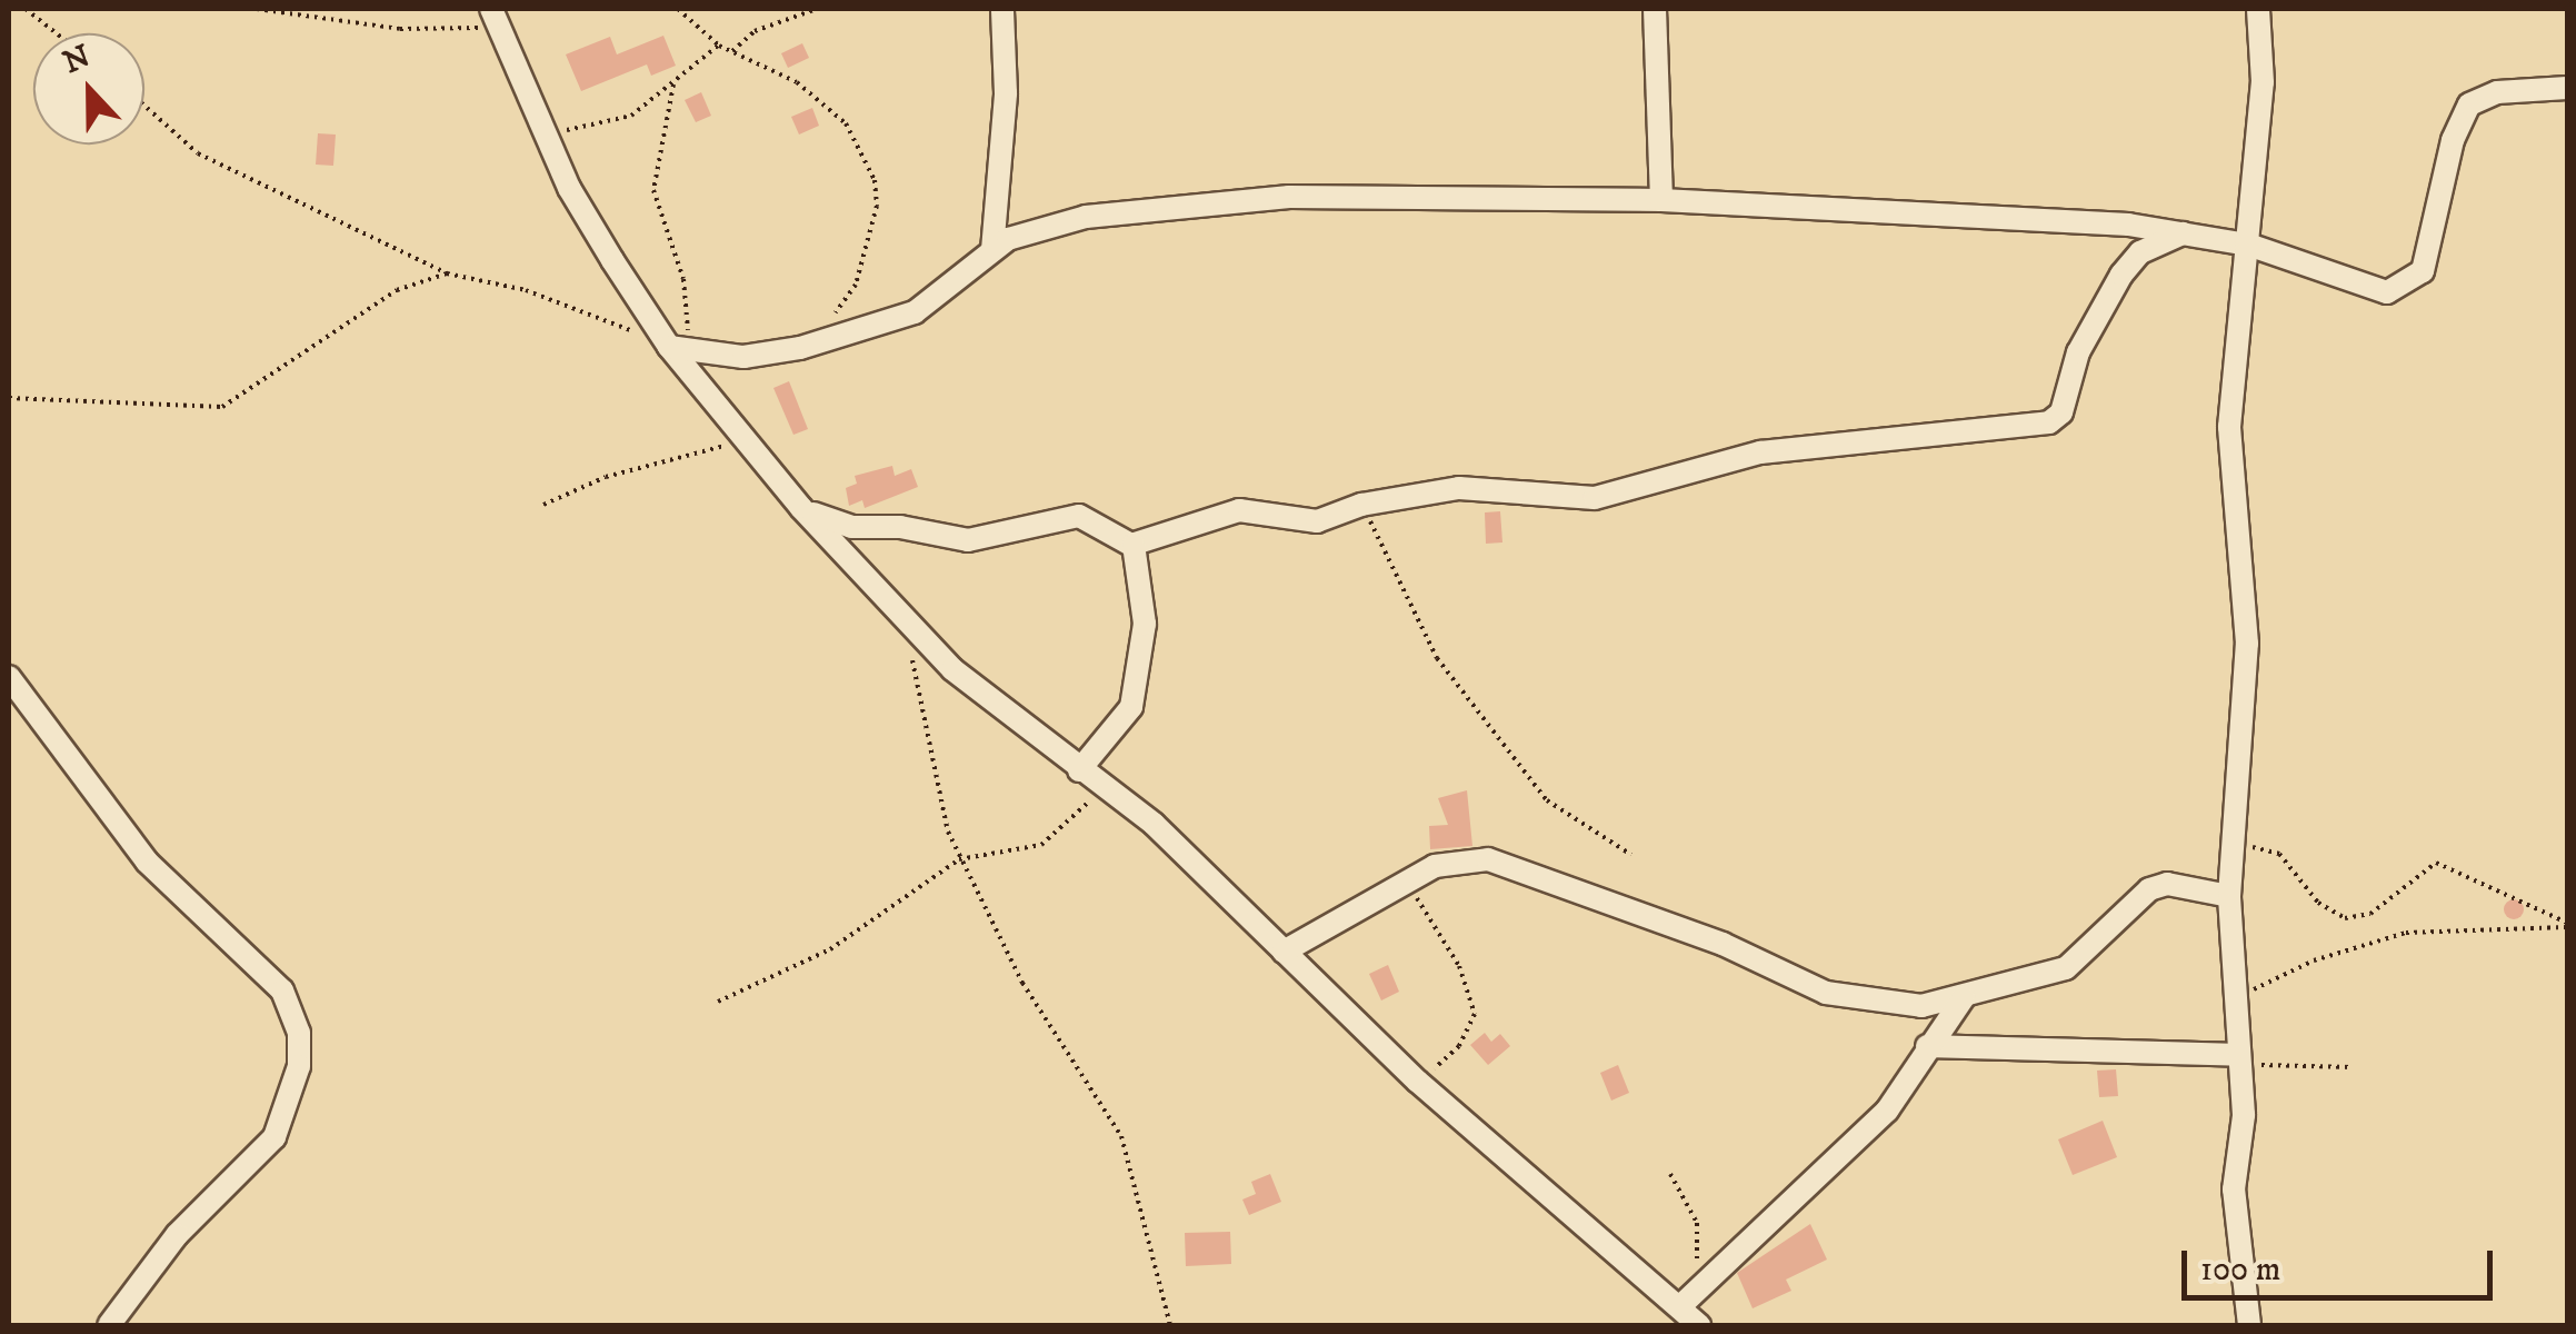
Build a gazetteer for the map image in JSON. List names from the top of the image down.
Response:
{
  "scale_bar": "100 m",
  "north": "top"
}
